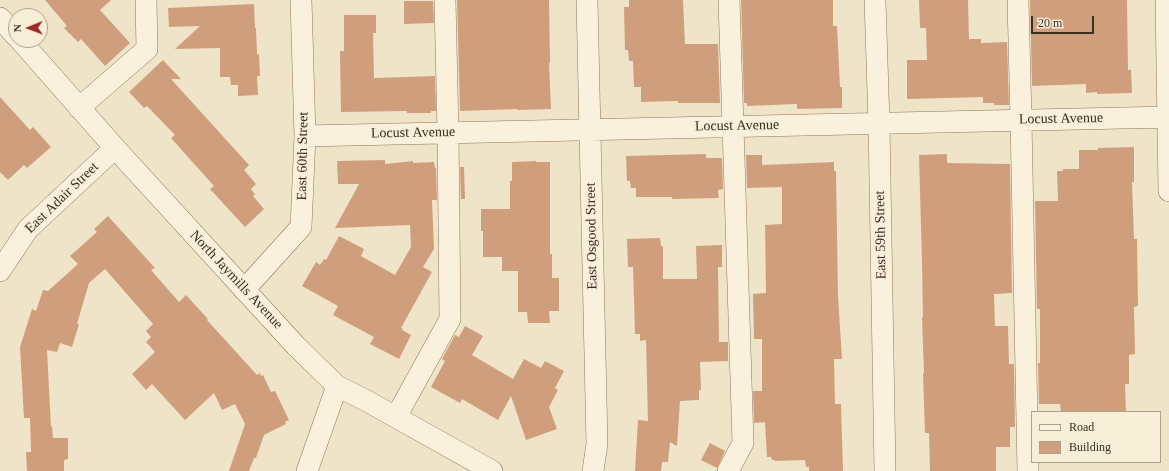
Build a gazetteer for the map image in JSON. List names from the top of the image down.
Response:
{
  "streets": {
    "street": [
      "Locust Avenue",
      "East 60th Street",
      "East Adair Street",
      "East 59th Street",
      "East Osgood Street",
      "North Jaymills Avenue"
    ]
  },
  "crossings": [
    ["Locust Avenue", "East 60th Street"],
    ["Locust Avenue", "East 59th Street"],
    ["Locust Avenue", "East Osgood Street"],
    ["East 60th Street", "North Jaymills Avenue"],
    ["East Adair Street", "North Jaymills Avenue"]
  ],
  "legend": ["Road", "Building"],
  "scale_bar": "20 m",
  "north": "left"
}
